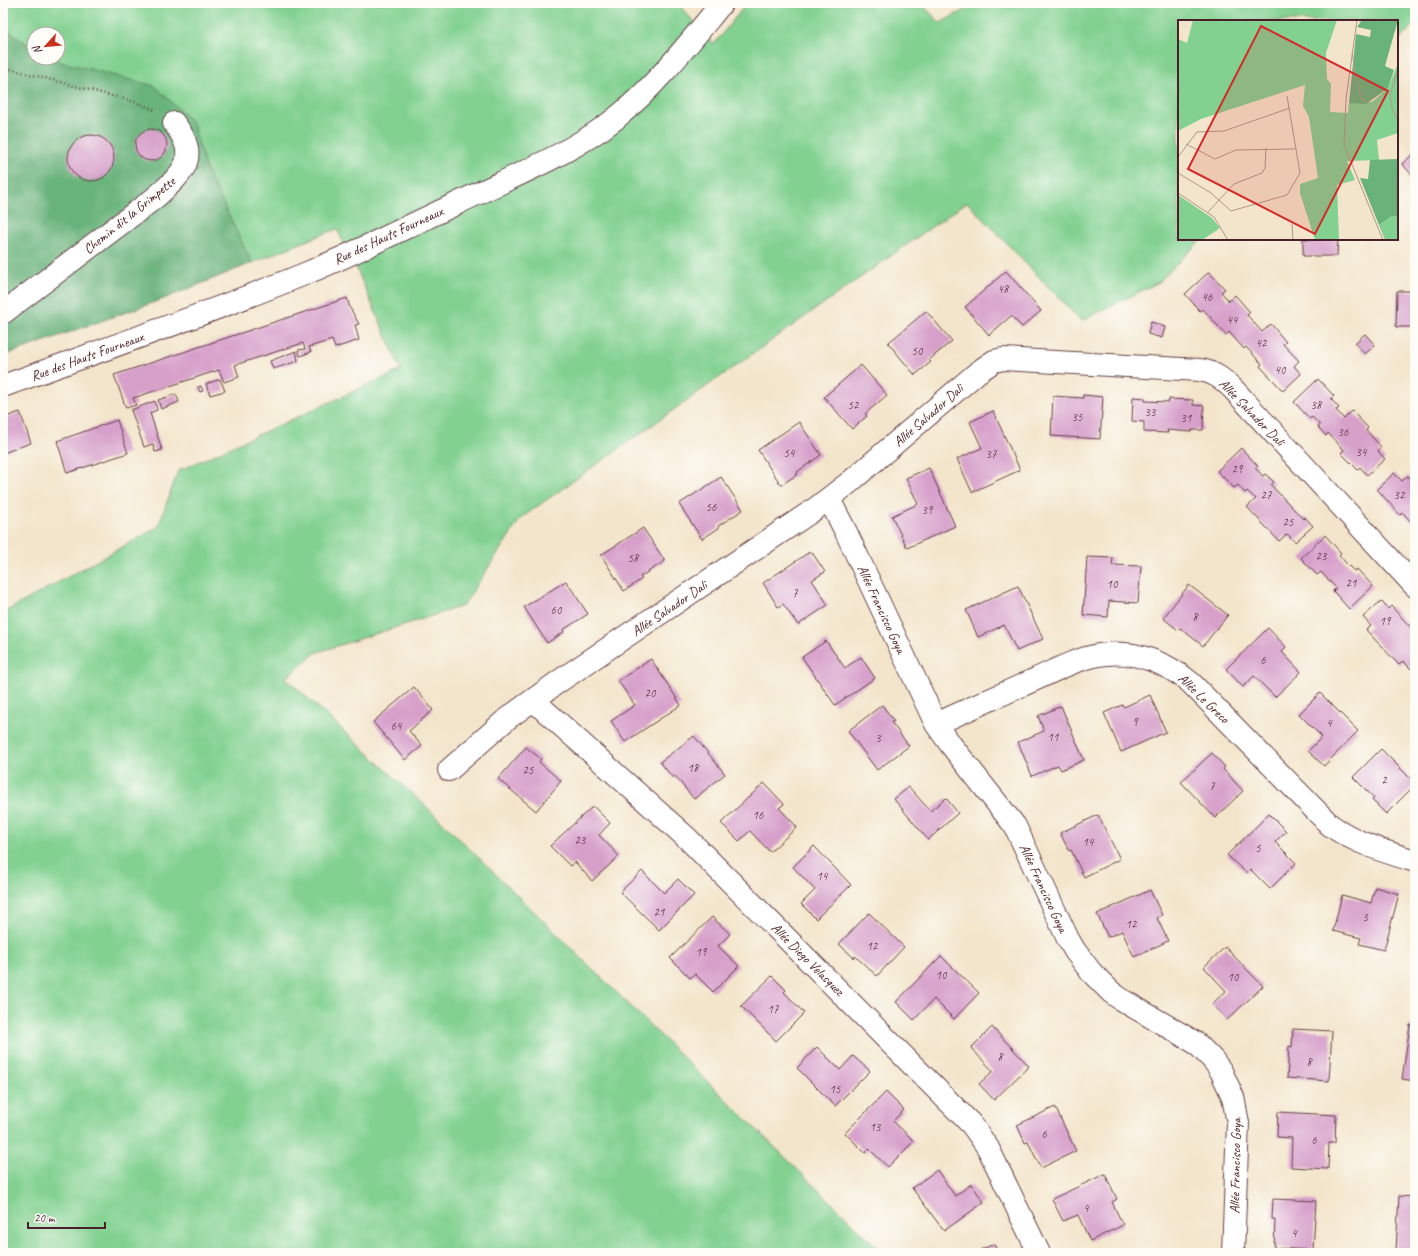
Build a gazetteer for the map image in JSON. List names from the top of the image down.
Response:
{
  "streets": {
    "street": [
      "Chemin dit la Grimpette",
      "Rue des Hauts Fourneaux",
      "Allée Salvador Dali",
      "Allée Francisco Goya",
      "Allée Le Greco",
      "Allée Diego Velasquez"
    ]
  },
  "crossings": [
    ["Allée Salvador Dali", "Allée Francisco Goya"],
    ["Allée Salvador Dali", "Allée Diego Velasquez"],
    ["Allée Francisco Goya", "Allée Le Greco"]
  ],
  "house_numbers": [
    "48",
    "46",
    "44",
    "42",
    "50",
    "40",
    "52",
    "38",
    "33",
    "35",
    "31",
    "36",
    "34",
    "54",
    "37",
    "29",
    "27",
    "32",
    "56",
    "39",
    "25",
    "23",
    "58",
    "21",
    "10",
    "7",
    "60",
    "8",
    "19",
    "6",
    "20",
    "9",
    "4",
    "64",
    "11",
    "3",
    "18",
    "25",
    "2",
    "7",
    "16",
    "23",
    "14",
    "5",
    "14",
    "21",
    "3",
    "12",
    "12",
    "19",
    "10",
    "10",
    "17",
    "8",
    "8",
    "15",
    "13",
    "6",
    "6",
    "4",
    "4"
  ],
  "scale_bar": "20 m",
  "north": "bottom left"
}
